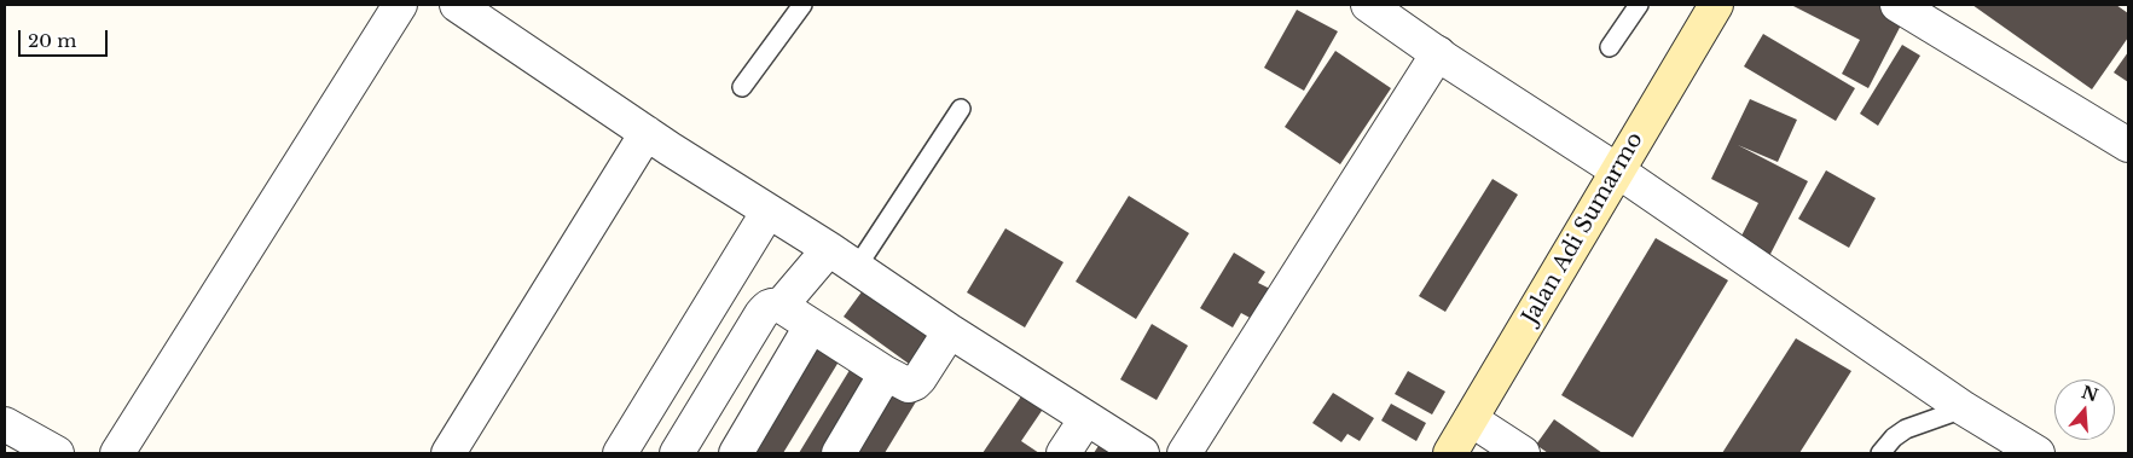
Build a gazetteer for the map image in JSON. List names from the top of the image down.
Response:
{
  "streets": {
    "main road": ["Jalan Adi Sumarmo"]
  },
  "scale_bar": "20 m",
  "north": "top"
}
